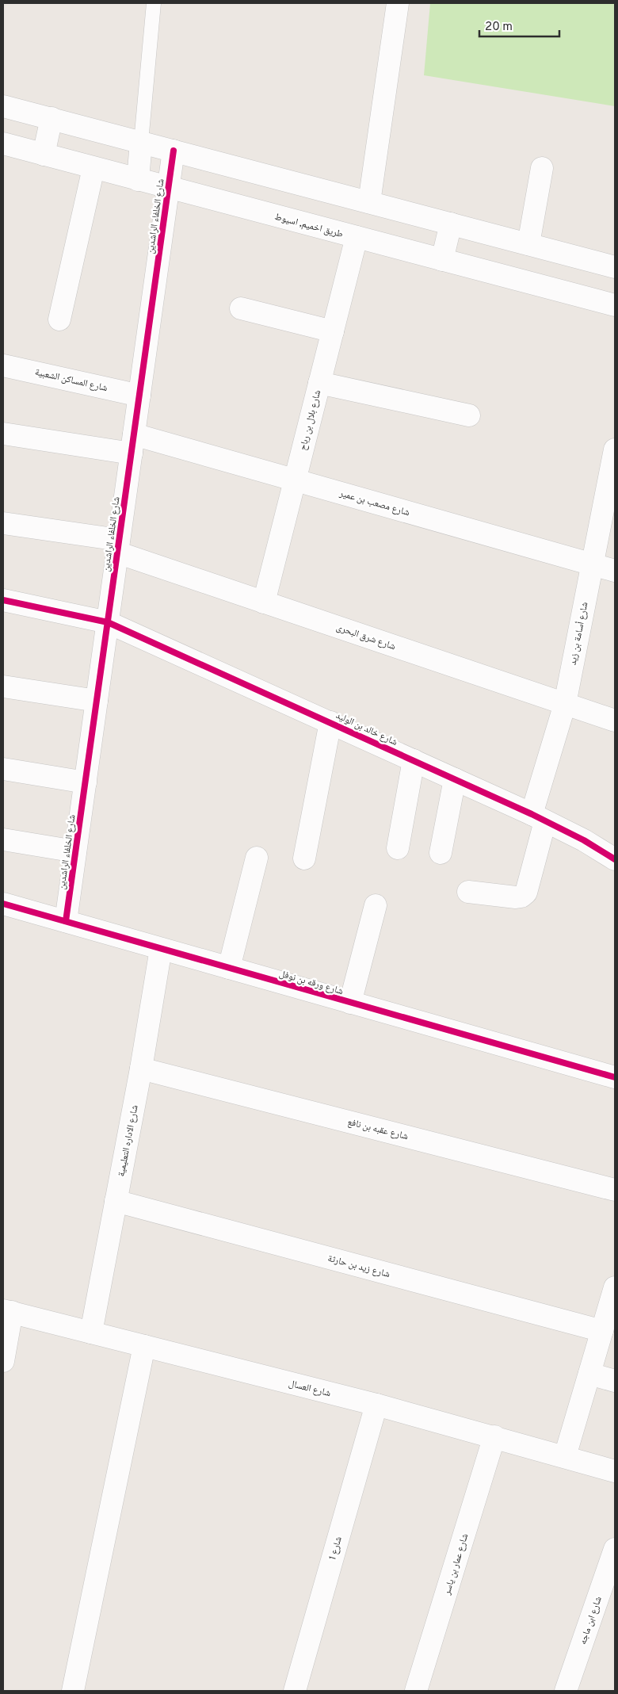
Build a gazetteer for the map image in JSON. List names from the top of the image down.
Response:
{
  "streets": {
    "street": [
      "شارع الخلفاء الراشدين",
      "طريق اخميم, اسيوط",
      "شارع المساكن الشعبية",
      "شارع بلال بن رباح",
      "شارع مصعب بن عمير",
      "شارع أسامة بن زيد",
      "شارع شرق البحرى",
      "شارع خالد بن الوليد",
      "شارع ورقه بن نوفل",
      "شارع عقبه بن نافع",
      "شارع الاداره التعليمية",
      "شارع زيد بن حارثة",
      "شارع العسال",
      "شارع 1",
      "شارع عمار بن ياسر",
      "شارع ابن ماجه"
    ]
  },
  "crossings": [
    ["شارع الخلفاء الراشدين", "طريق اخميم, اسيوط"],
    ["شارع الخلفاء الراشدين", "شارع المساكن الشعبية"],
    ["شارع الخلفاء الراشدين", "شارع مصعب بن عمير"],
    ["شارع الخلفاء الراشدين", "شارع شرق البحرى"],
    ["شارع الخلفاء الراشدين", "شارع خالد بن الوليد"],
    ["شارع الخلفاء الراشدين", "شارع ورقه بن نوفل"],
    ["طريق اخميم, اسيوط", "شارع بلال بن رباح"],
    ["شارع بلال بن رباح", "شارع مصعب بن عمير"],
    ["شارع بلال بن رباح", "شارع شرق البحرى"],
    ["شارع مصعب بن عمير", "شارع أسامة بن زيد"],
    ["شارع أسامة بن زيد", "شارع شرق البحرى"],
    ["شارع أسامة بن زيد", "شارع خالد بن الوليد"],
    ["شارع ورقه بن نوفل", "شارع الاداره التعليمية"],
    ["شارع عقبه بن نافع", "شارع الاداره التعليمية"],
    ["شارع الاداره التعليمية", "شارع زيد بن حارثة"],
    ["شارع الاداره التعليمية", "شارع العسال"],
    ["شارع العسال", "شارع 1"],
    ["شارع العسال", "شارع عمار بن ياسر"]
  ],
  "scale_bar": "20 m"
}
